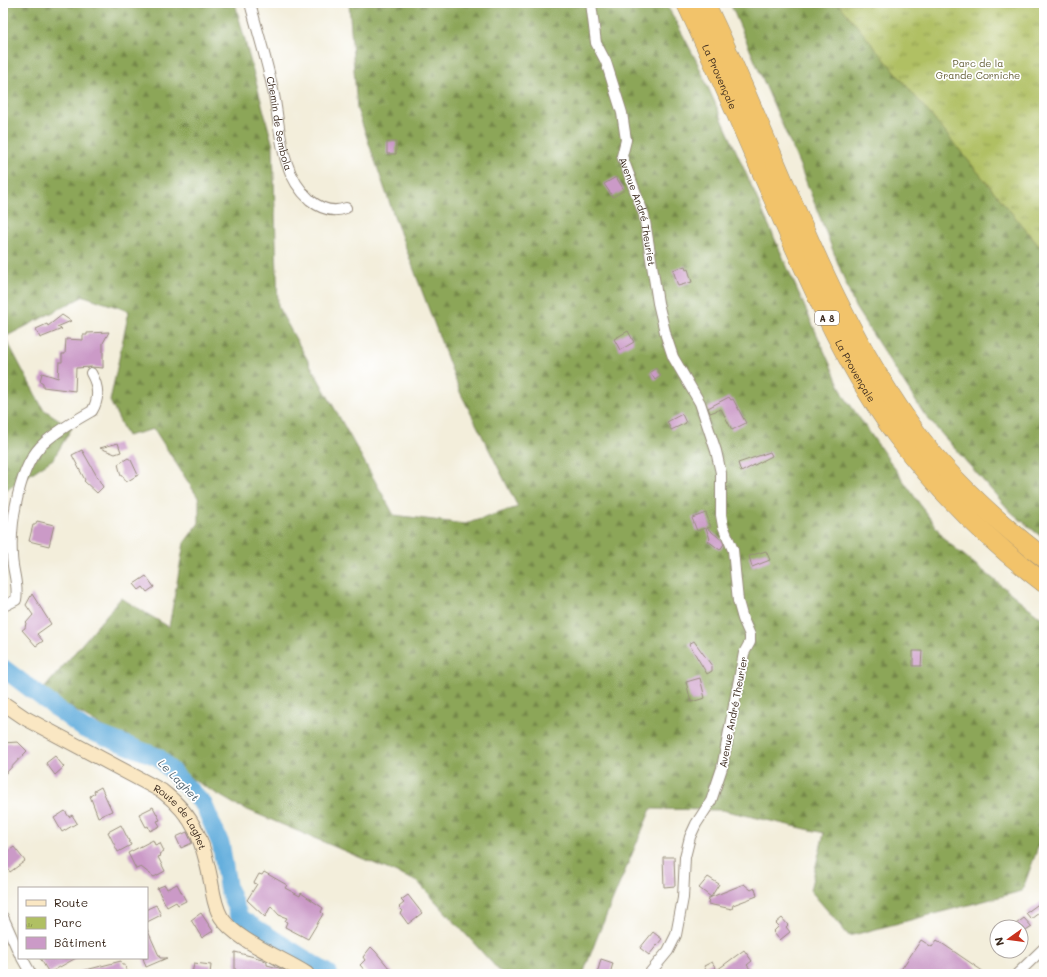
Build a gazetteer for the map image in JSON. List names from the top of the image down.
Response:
{
  "streets": {
    "highway": ["La Provençale", "A 8"],
    "main road": ["Route de Laghet"],
    "street": ["Chemin de Sembola", "Avenue André Theuriet", "Avenue André Theurier"]
  },
  "crossings": [
    ["Avenue André Theuriet", "Avenue André Theurier"]
  ],
  "water": ["Le Laghet"],
  "parks": ["Parc de la Grande Corniche"],
  "legend": ["Route", "Parc", "Bâtiment"],
  "north": "left"
}
